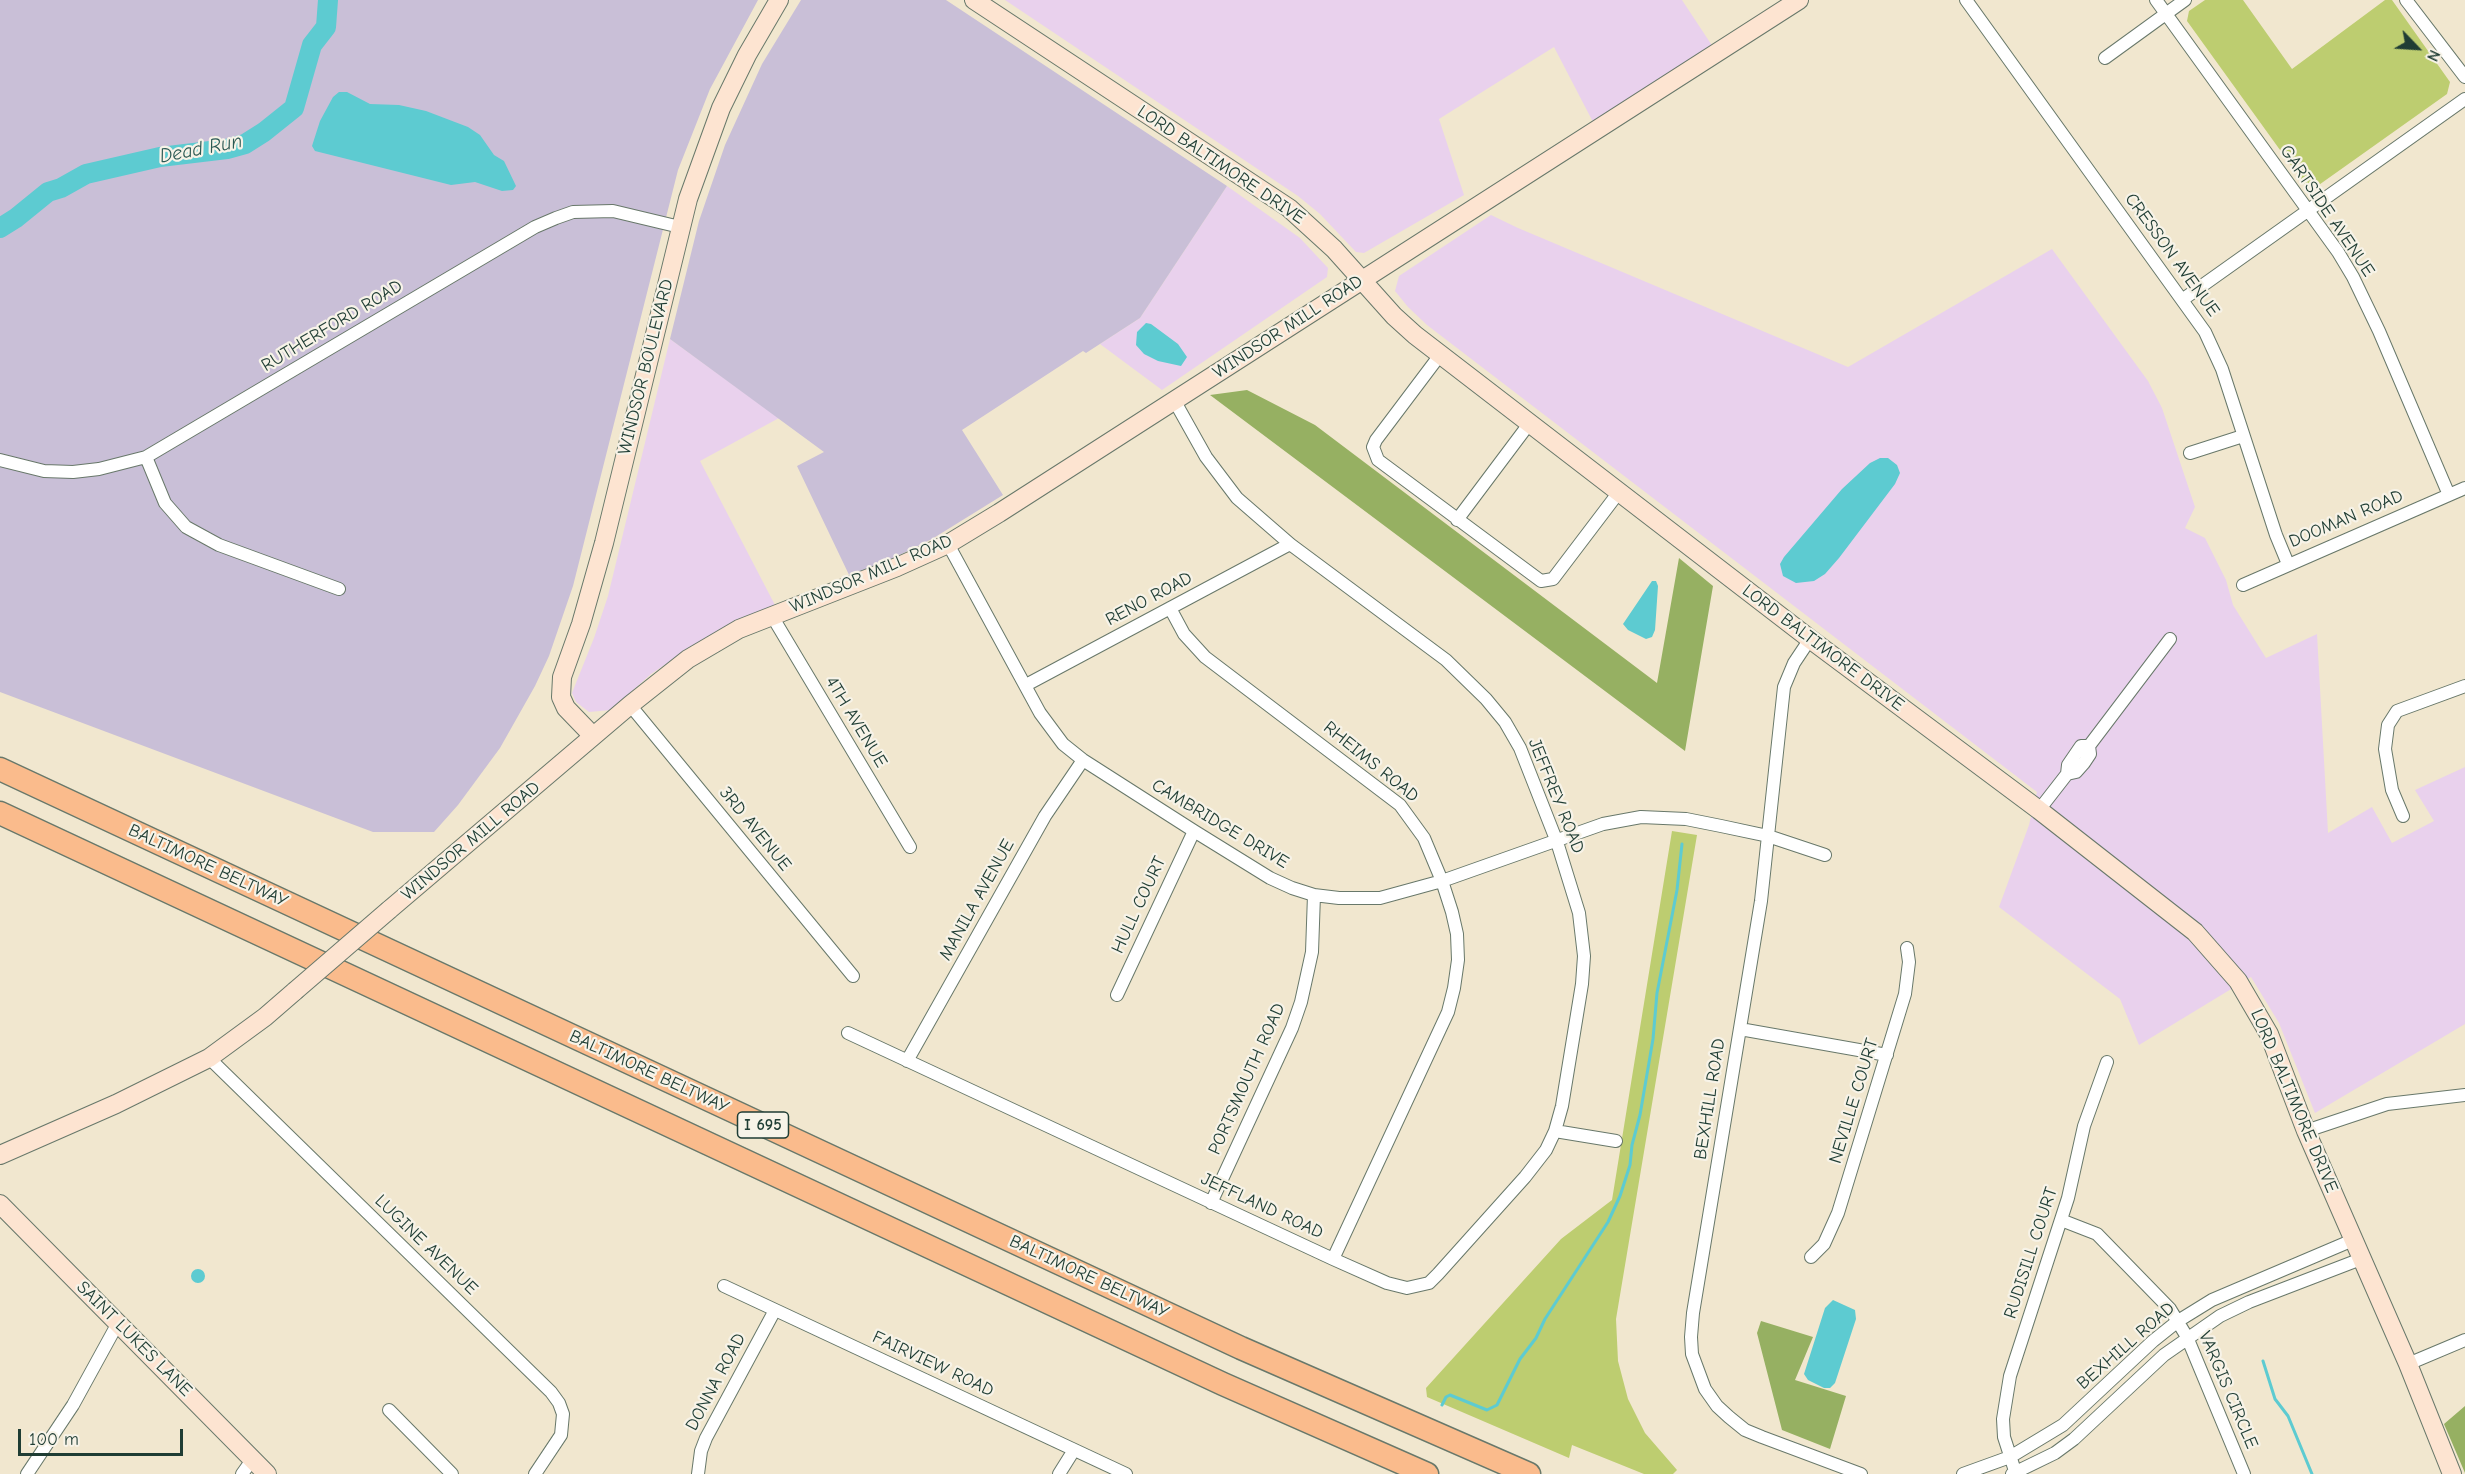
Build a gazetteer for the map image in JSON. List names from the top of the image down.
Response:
{
  "streets": {
    "highway": ["BALTIMORE BELTWAY", "I 695"],
    "main road": [
      "LORD BALTIMORE DRIVE",
      "WINDSOR MILL ROAD",
      "WINDSOR BOULEVARD",
      "SAINT LUKES LANE"
    ],
    "street": [
      "GARTSIDE AVENUE",
      "CRESSON AVENUE",
      "RUTHERFORD ROAD",
      "DOOMAN ROAD",
      "RENO ROAD",
      "4TH AVENUE",
      "RHEIMS ROAD",
      "JEFFREY ROAD",
      "CAMBRIDGE DRIVE",
      "3RD AVENUE",
      "MANILA AVENUE",
      "HULL COURT",
      "PORTSMOUTH ROAD",
      "BEXHILL ROAD",
      "NEVILLE COURT",
      "JEFFLAND ROAD",
      "LUGINE AVENUE",
      "RUDISILL COURT",
      "FAIRVIEW ROAD",
      "DONNA ROAD",
      "VARGIS CIRCLE"
    ]
  },
  "crossings": [
    ["LORD BALTIMORE DRIVE", "WINDSOR MILL ROAD"],
    ["LORD BALTIMORE DRIVE", "BEXHILL ROAD"],
    ["GARTSIDE AVENUE", "DOOMAN ROAD"],
    ["CRESSON AVENUE", "DOOMAN ROAD"],
    ["RUTHERFORD ROAD", "WINDSOR BOULEVARD"],
    ["WINDSOR MILL ROAD", "WINDSOR BOULEVARD"],
    ["WINDSOR MILL ROAD", "4TH AVENUE"],
    ["WINDSOR MILL ROAD", "JEFFREY ROAD"],
    ["WINDSOR MILL ROAD", "CAMBRIDGE DRIVE"],
    ["WINDSOR MILL ROAD", "3RD AVENUE"],
    ["WINDSOR MILL ROAD", "LUGINE AVENUE"],
    ["RENO ROAD", "RHEIMS ROAD"],
    ["RENO ROAD", "JEFFREY ROAD"],
    ["RENO ROAD", "CAMBRIDGE DRIVE"],
    ["RHEIMS ROAD", "CAMBRIDGE DRIVE"],
    ["RHEIMS ROAD", "JEFFLAND ROAD"],
    ["JEFFREY ROAD", "CAMBRIDGE DRIVE"],
    ["JEFFREY ROAD", "JEFFLAND ROAD"],
    ["CAMBRIDGE DRIVE", "MANILA AVENUE"],
    ["CAMBRIDGE DRIVE", "HULL COURT"],
    ["CAMBRIDGE DRIVE", "PORTSMOUTH ROAD"],
    ["CAMBRIDGE DRIVE", "BEXHILL ROAD"],
    ["MANILA AVENUE", "JEFFLAND ROAD"],
    ["PORTSMOUTH ROAD", "JEFFLAND ROAD"],
    ["BEXHILL ROAD", "RUDISILL COURT"],
    ["BEXHILL ROAD", "VARGIS CIRCLE"],
    ["RUDISILL COURT", "VARGIS CIRCLE"],
    ["FAIRVIEW ROAD", "DONNA ROAD"]
  ],
  "water": ["Dead Run"],
  "scale_bar": "100 m",
  "north": "bottom right"
}
